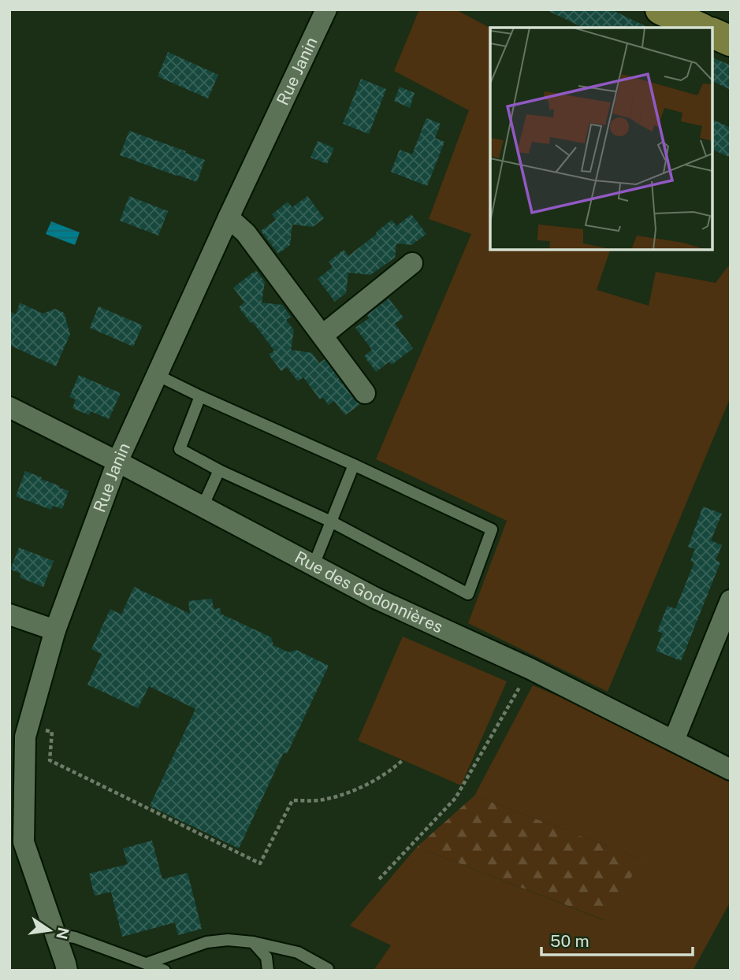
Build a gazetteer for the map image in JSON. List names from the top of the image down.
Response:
{
  "streets": {
    "street": ["Rue Janin", "Rue des Godonnières"]
  },
  "crossings": [
    ["Rue Janin", "Rue des Godonnières"]
  ],
  "scale_bar": "50 m",
  "north": "right"
}
